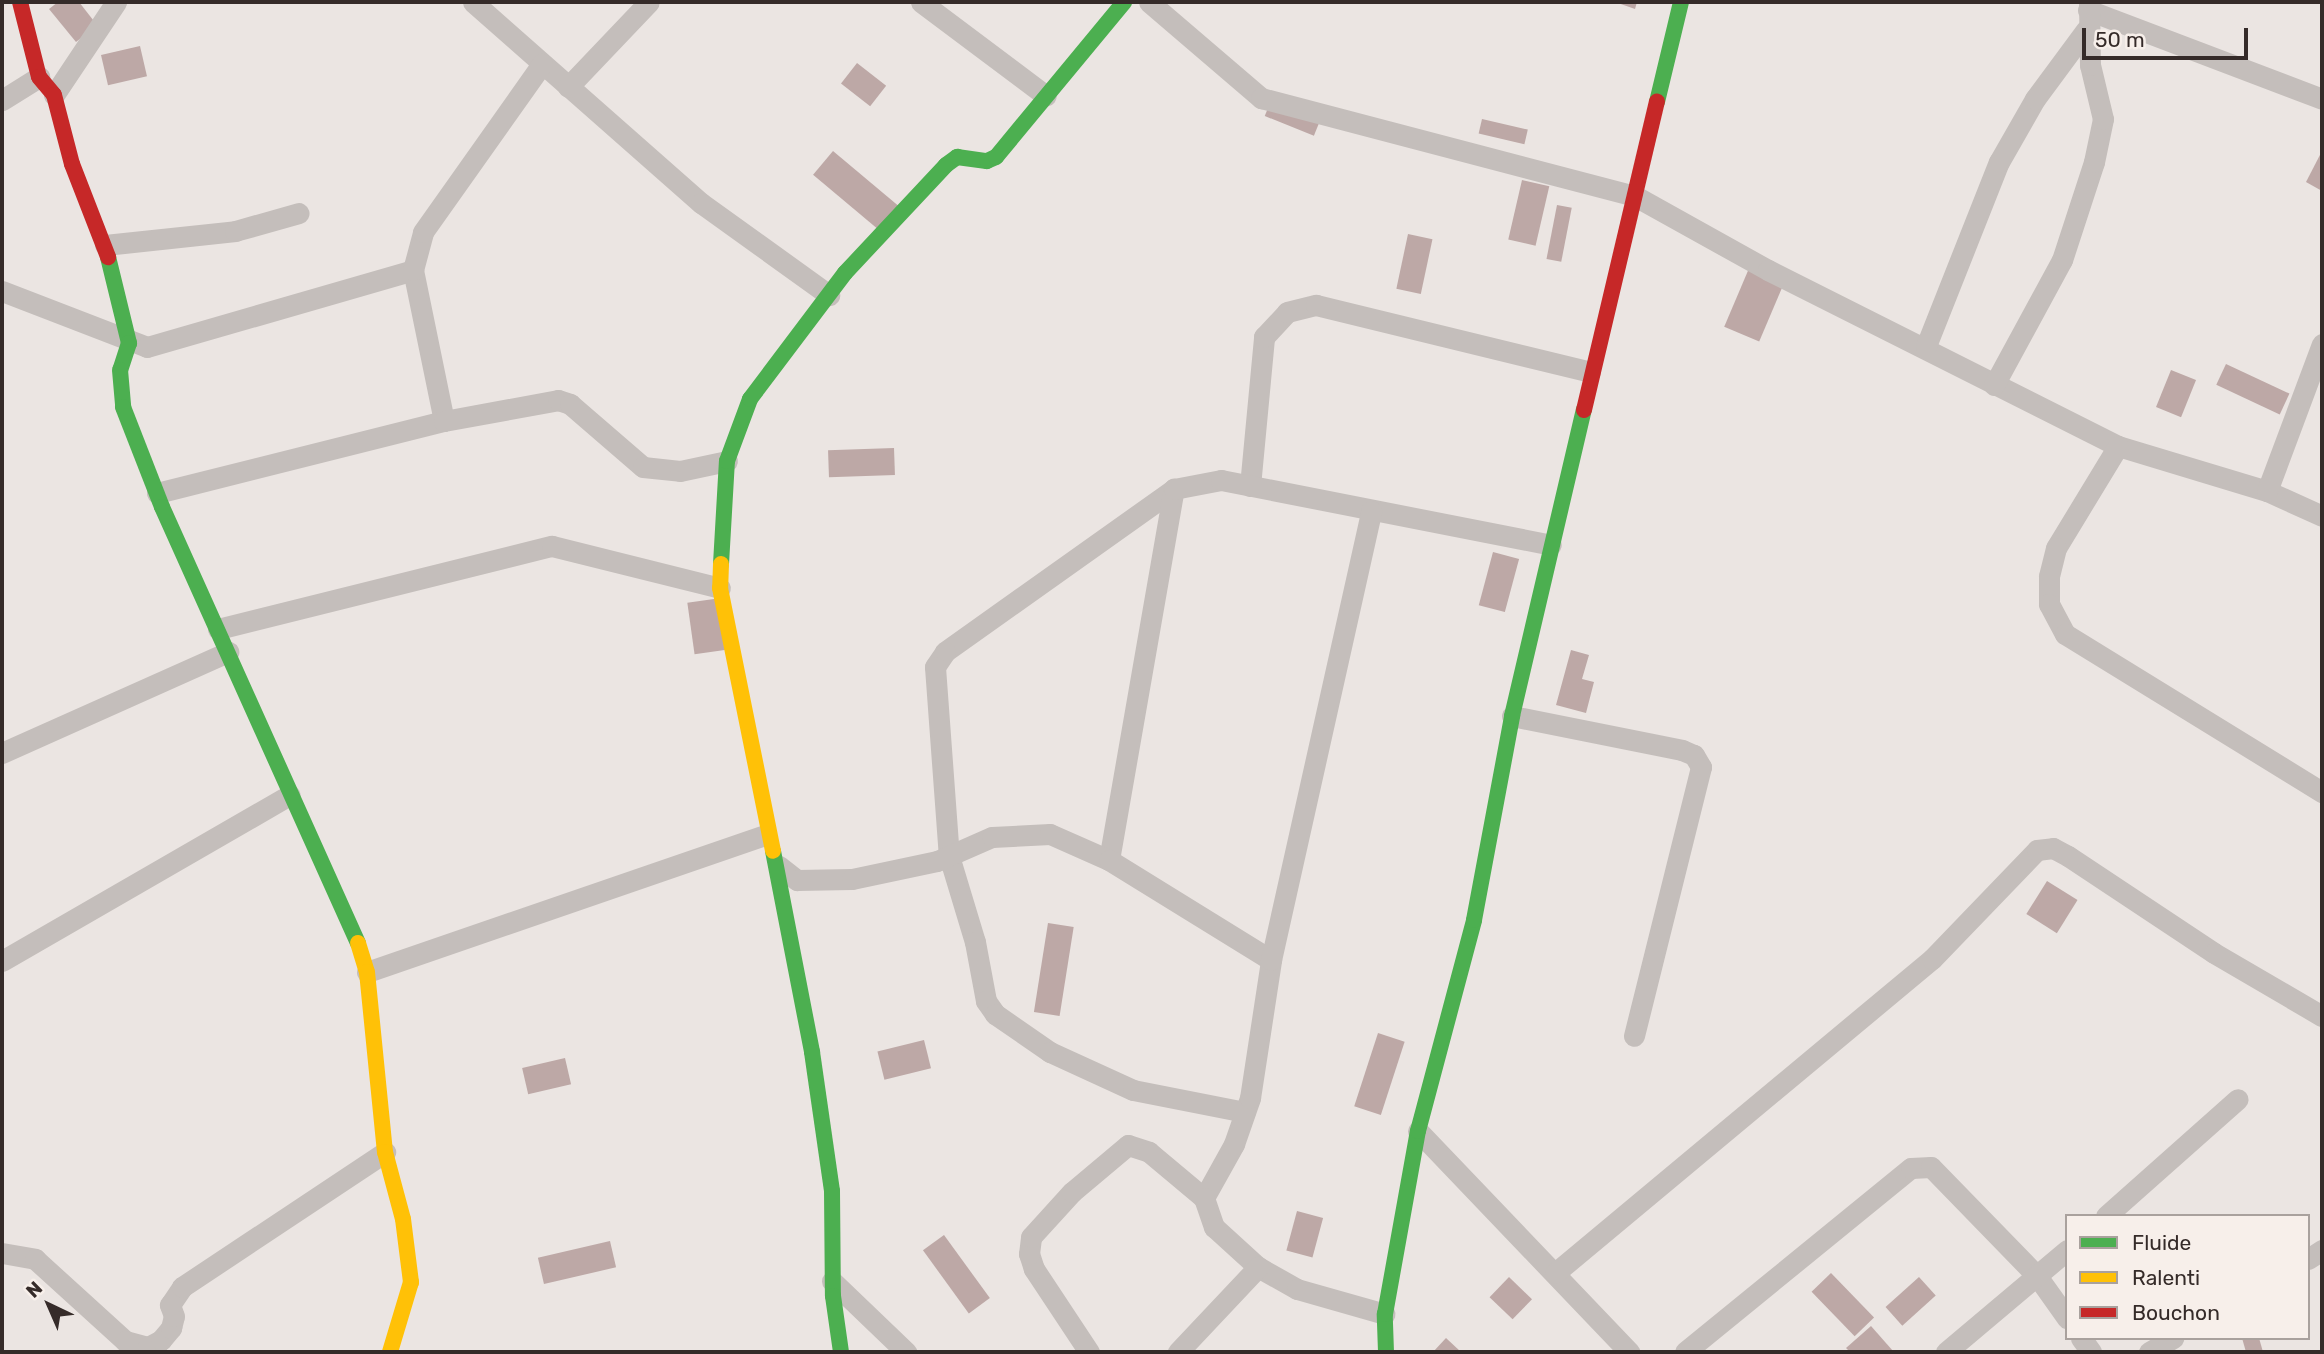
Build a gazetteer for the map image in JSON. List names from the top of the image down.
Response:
{
  "legend": ["Fluide", "Ralenti", "Bouchon"],
  "scale_bar": "50 m",
  "north": "top left"
}
